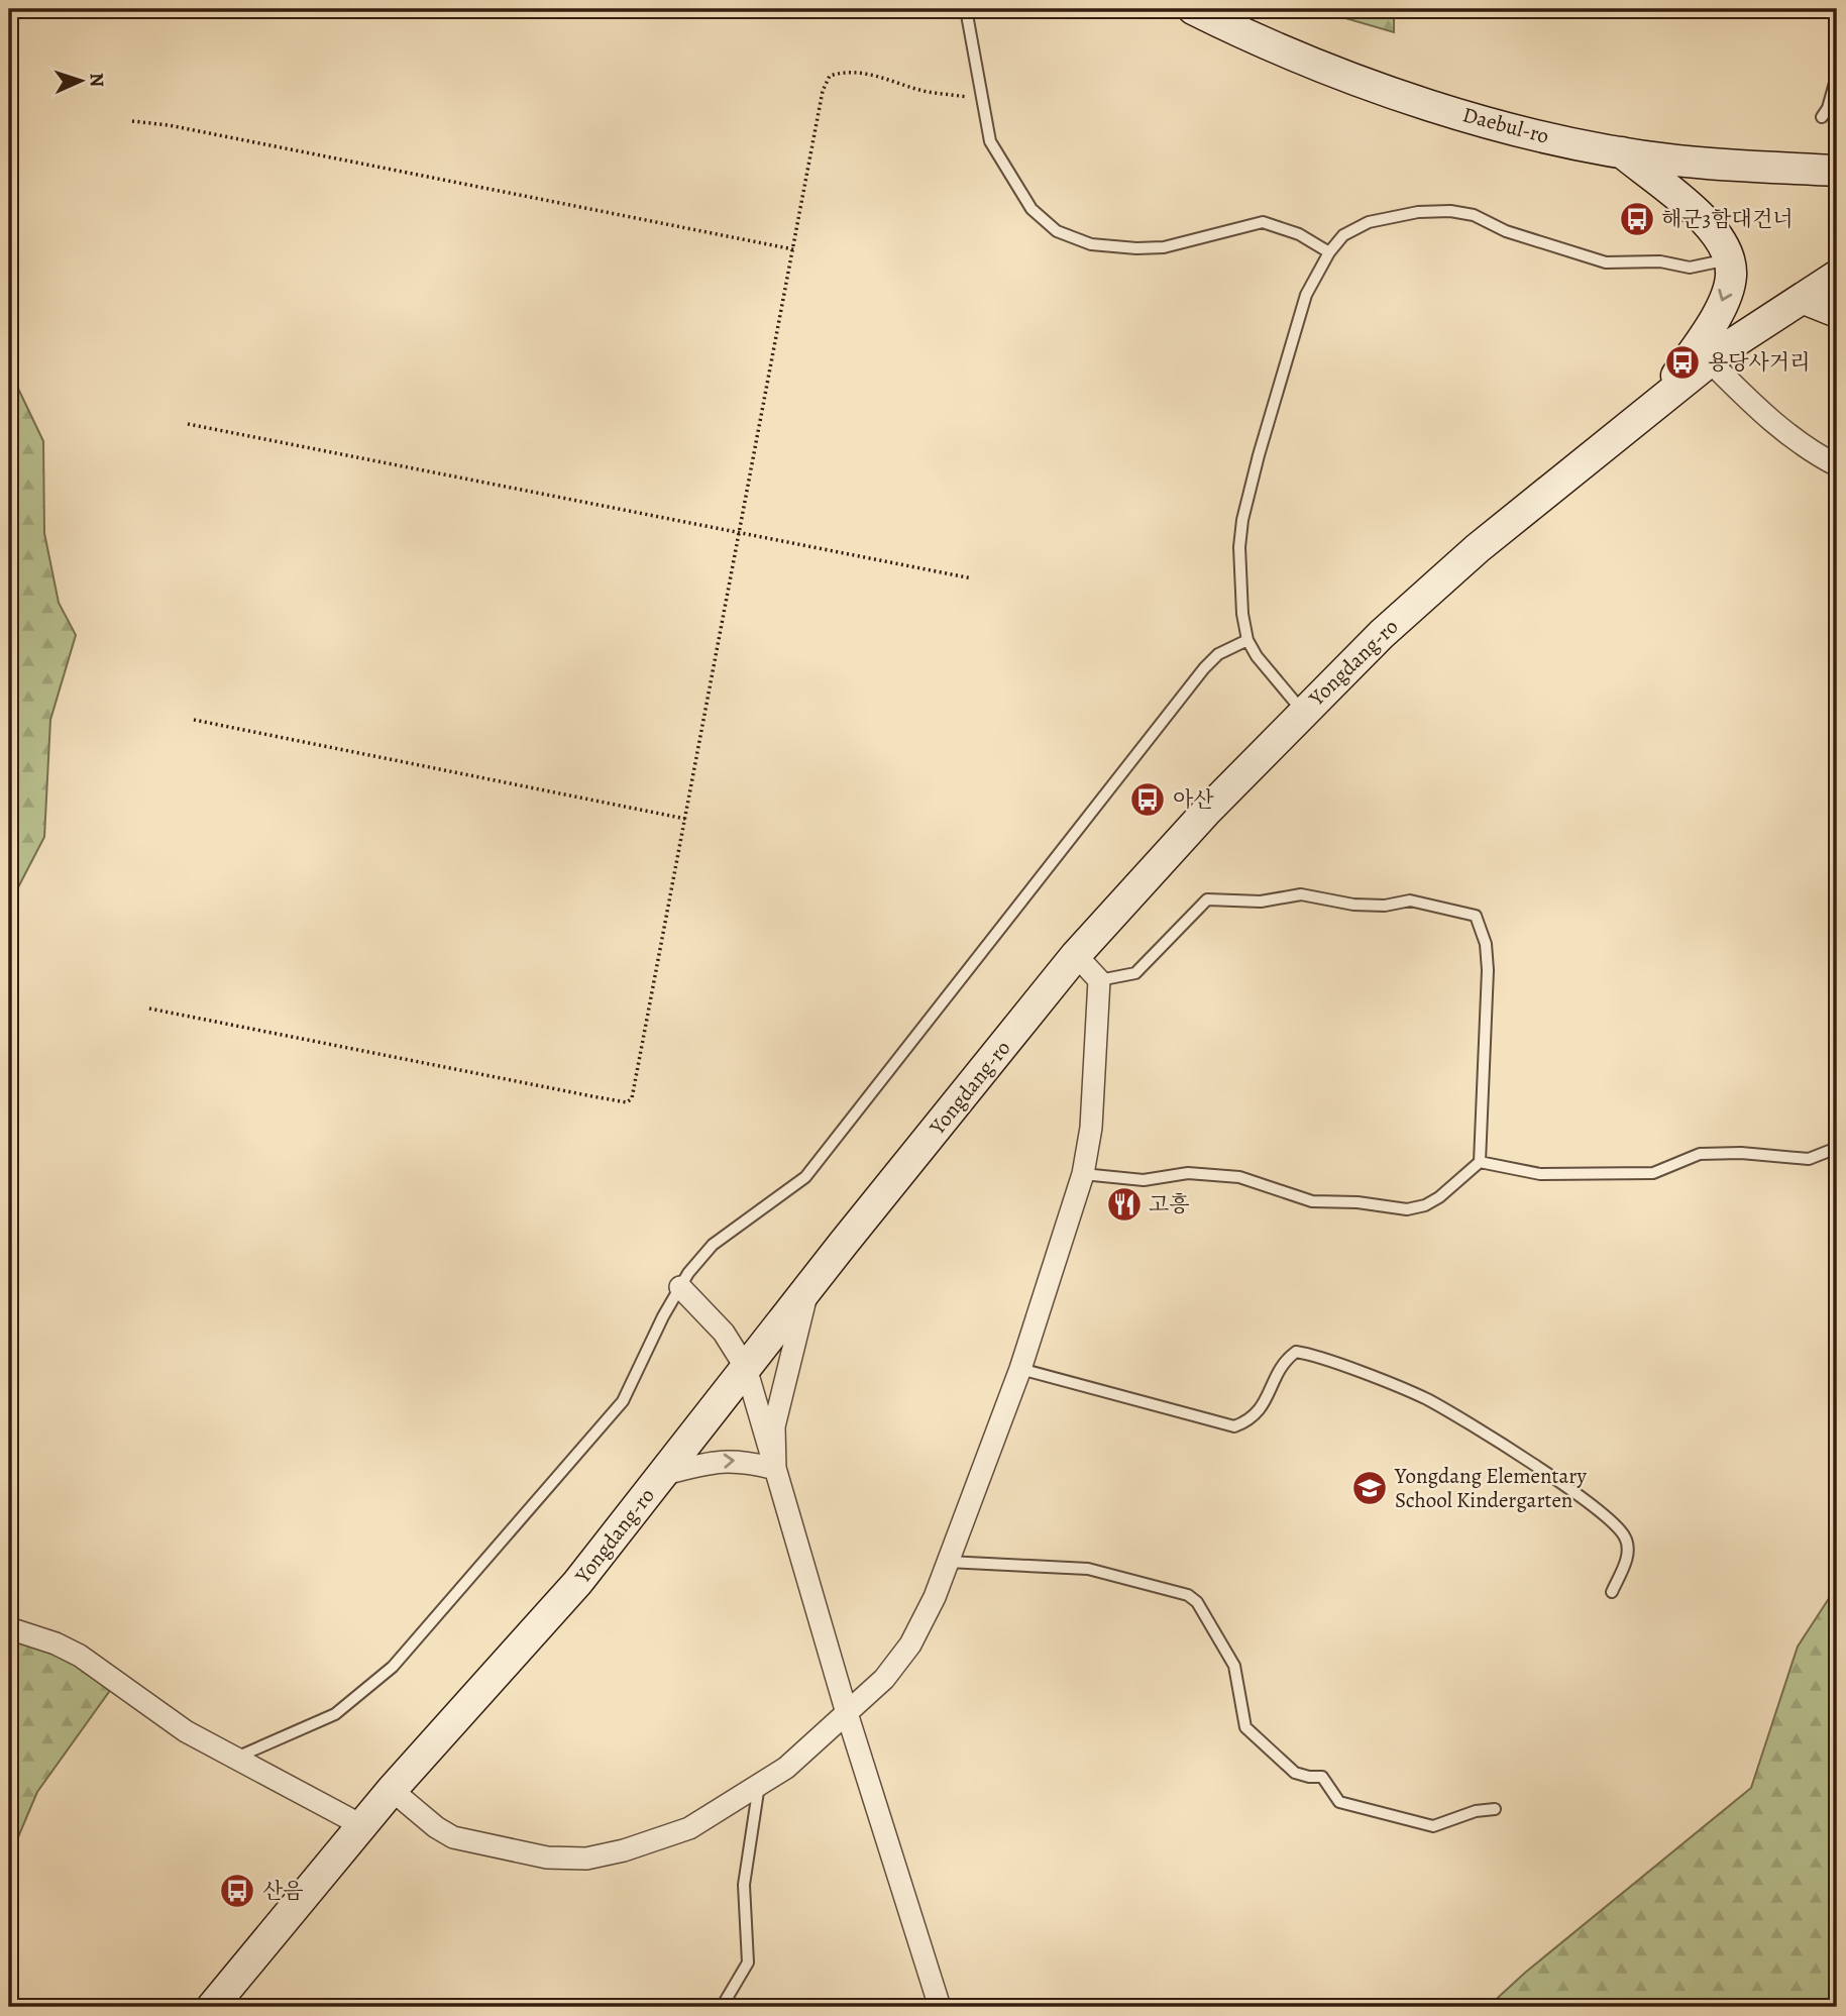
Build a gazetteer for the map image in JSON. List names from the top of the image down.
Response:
{
  "streets": {
    "main road": ["Daebul-ro", "Yongdang-ro"]
  },
  "places": {
    "bus stop": [
      "해군3함대건너",
      "용당사거리",
      "아산",
      "산음"
    ],
    "restaurant": ["고흥"],
    "school or university": ["Yongdang Elementary School Kindergarten"]
  },
  "north": "right"
}
